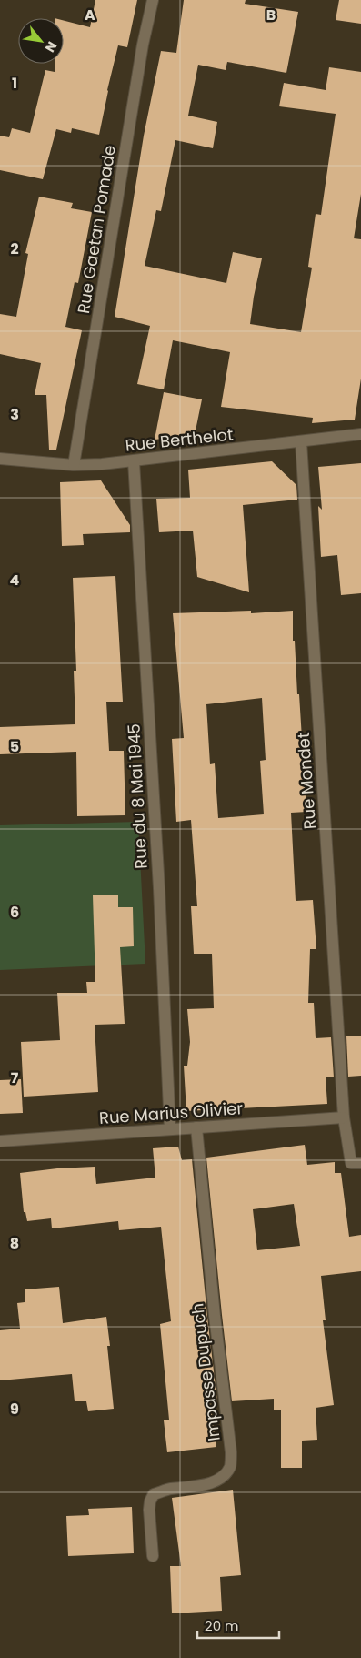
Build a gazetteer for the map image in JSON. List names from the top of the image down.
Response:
{
  "streets": {
    "street": [
      "Rue Gaetan Pomade",
      "Rue Berthelot",
      "Rue Mondet",
      "Rue du 8 Mai 1945",
      "Rue Marius Olivier",
      "Impasse Dupuch"
    ]
  },
  "crossings": [
    ["Rue Gaetan Pomade", "Rue Berthelot"],
    ["Rue Berthelot", "Rue Mondet"],
    ["Rue Berthelot", "Rue du 8 Mai 1945"],
    ["Rue Mondet", "Rue Marius Olivier"],
    ["Rue du 8 Mai 1945", "Rue Marius Olivier"],
    ["Rue Marius Olivier", "Impasse Dupuch"]
  ],
  "scale_bar": "20 m",
  "north": "bottom right",
  "grid": {
    "columns": ["A", "B"],
    "rows": [
      "1",
      "2",
      "3",
      "4",
      "5",
      "6",
      "7",
      "8",
      "9"
    ]
  }
}
